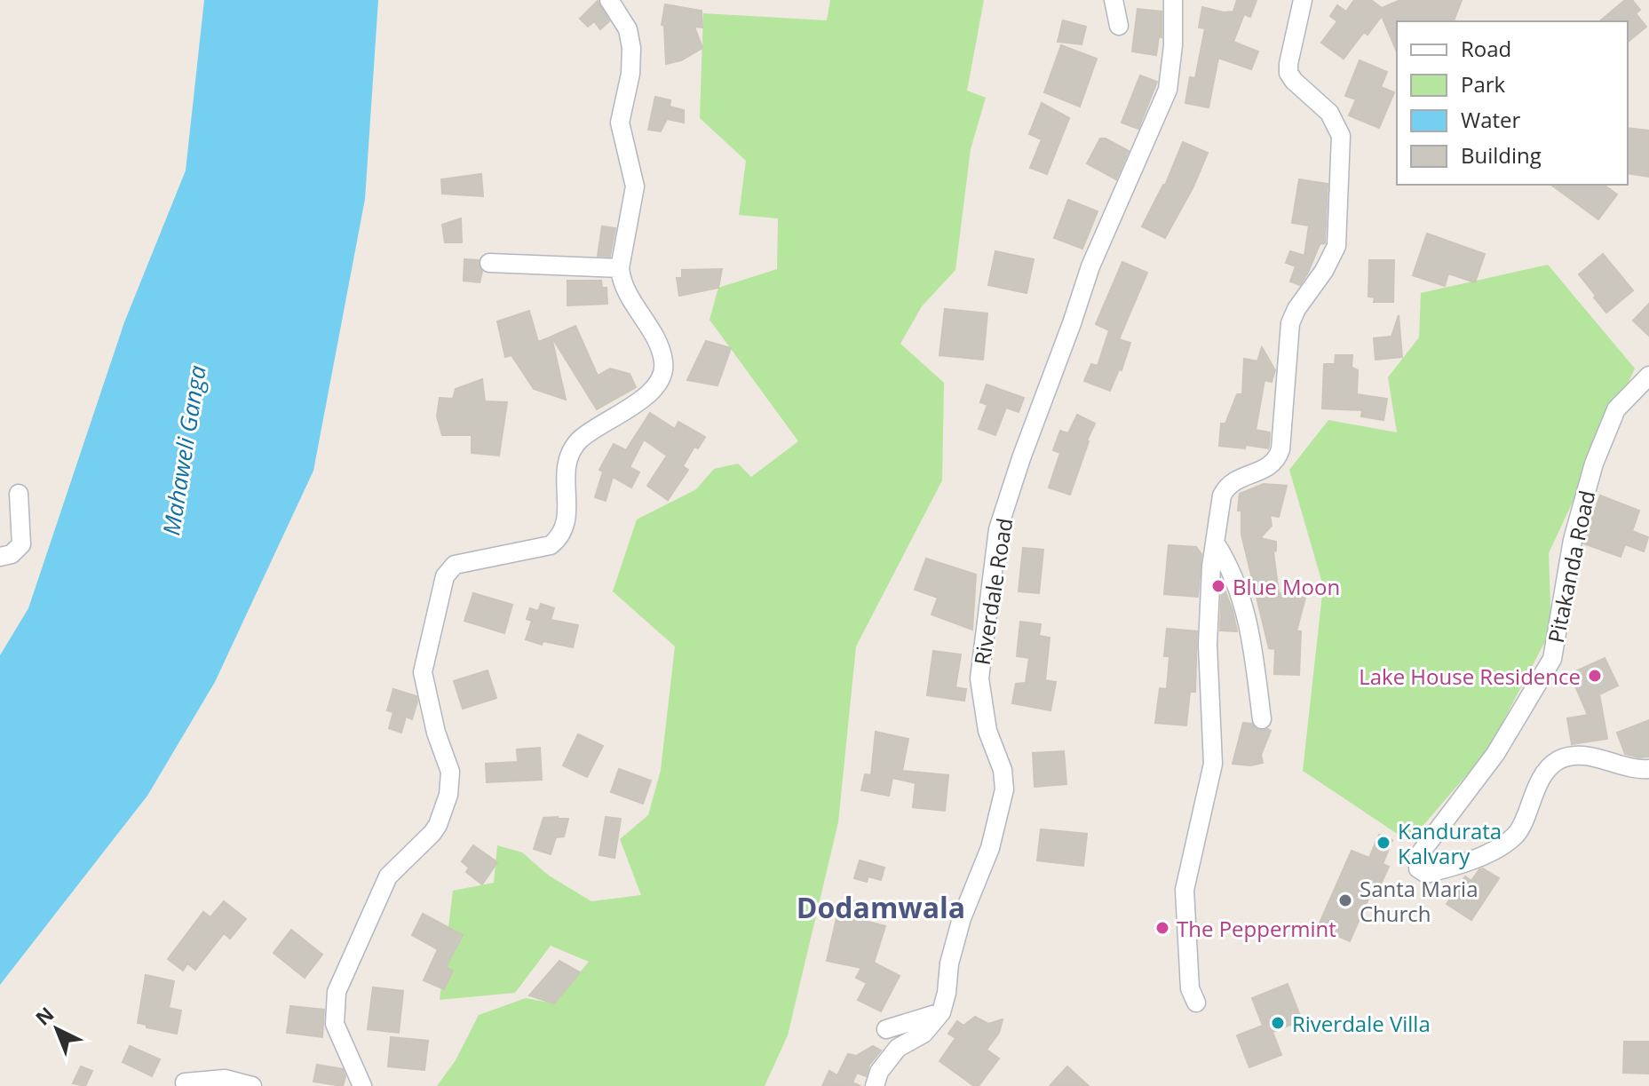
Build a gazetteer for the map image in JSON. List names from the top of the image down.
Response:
{
  "streets": {
    "street": ["Pitakanda Road", "Riverdale Road"]
  },
  "districts": ["Dodamwala"],
  "water": ["Mahaweli Ganga"],
  "places": [
    "Blue Moon",
    "Lake House Residence",
    "Kandurata Kalvary",
    "Santa Maria Church",
    "The Peppermint",
    "Riverdale Villa"
  ],
  "legend": [
    "Road",
    "Park",
    "Water",
    "Building"
  ],
  "north": "top left"
}
